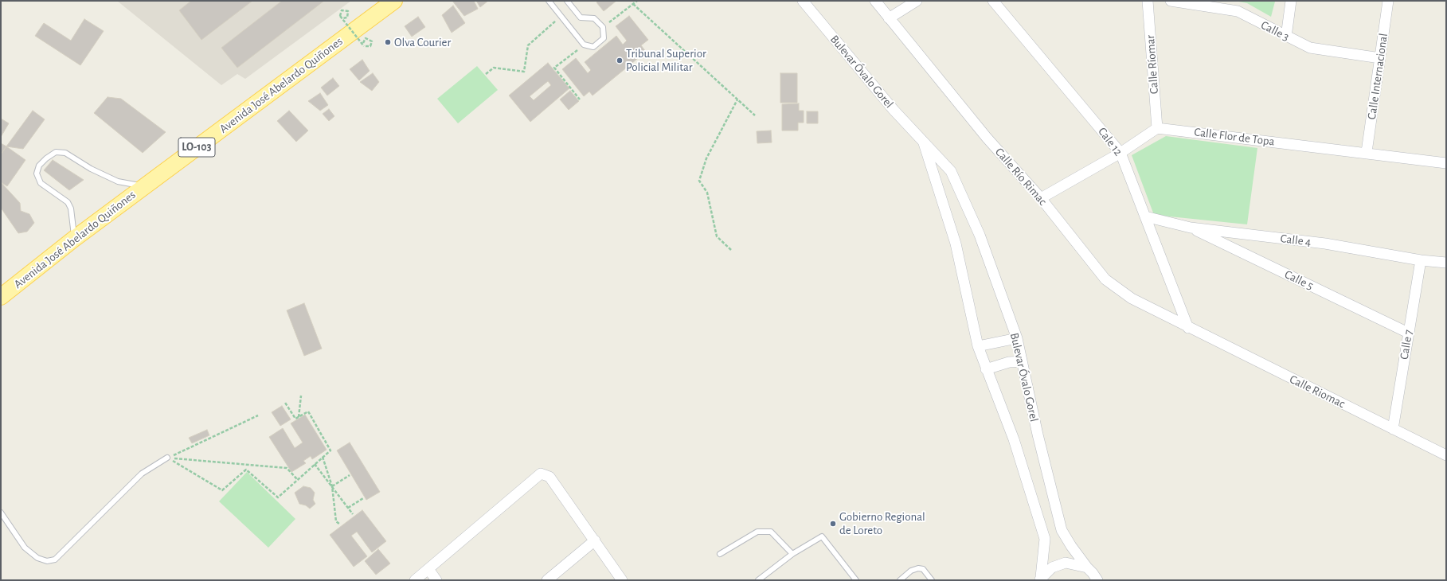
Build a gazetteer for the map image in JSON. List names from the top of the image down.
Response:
{
  "streets": {
    "main road": ["Avenida José Abelardo Quiñones", "LO-103"],
    "street": [
      "Calle 3",
      "Calle Ríomar",
      "Bulevar Óvalo Gorel",
      "Calle Internacional",
      "Calle Flor de Topa",
      "Cale 12",
      "Calle Río Rimac",
      "Calle 4",
      "Calle 5",
      "Calle 7",
      "Calle Riomac"
    ]
  },
  "crossings": [
    ["Calle 3", "Calle Internacional"],
    ["Calle Ríomar", "Calle Flor de Topa"],
    ["Calle Internacional", "Calle Flor de Topa"],
    ["Cale 12", "Calle Río Rimac"],
    ["Cale 12", "Calle 4"],
    ["Cale 12", "Calle Riomac"],
    ["Calle Río Rimac", "Calle Riomac"],
    ["Calle 4", "Calle 5"],
    ["Calle 4", "Calle 7"],
    ["Calle 5", "Calle 7"],
    ["Calle 7", "Calle Riomac"]
  ],
  "places": ["Olva Courier", "Tribunal Superior Policial Militar", "Gobierno Regional de Loreto"]
}
